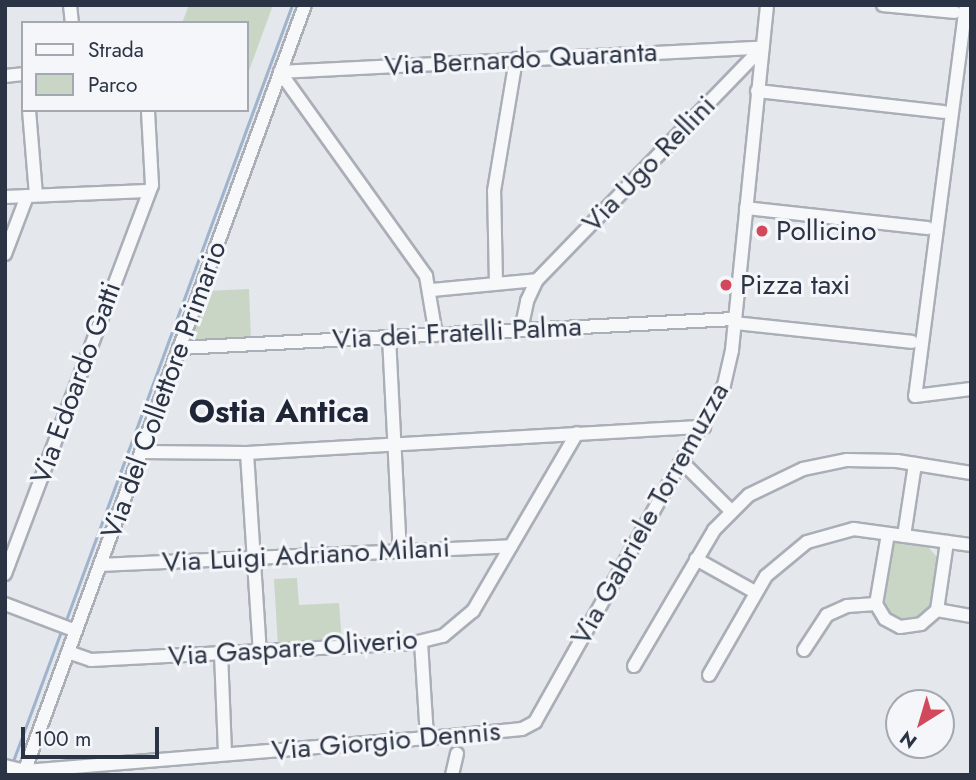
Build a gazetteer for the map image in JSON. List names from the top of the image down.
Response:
{
  "streets": {
    "street": [
      "Via Bernardo Quaranta",
      "Via Ugo Rellini",
      "Via dei Fratelli Palma",
      "Via Edoardo Gatti",
      "Via del Collettore Primario",
      "Via Gabriele Torremuzza",
      "Via Luigi Adriano Milani",
      "Via Gaspare Oliverio",
      "Via Giorgio Dennis"
    ]
  },
  "crossings": [
    ["Via Bernardo Quaranta", "Via Ugo Rellini"],
    ["Via Bernardo Quaranta", "Via del Collettore Primario"],
    ["Via Bernardo Quaranta", "Via Gabriele Torremuzza"],
    ["Via Ugo Rellini", "Via Gabriele Torremuzza"],
    ["Via dei Fratelli Palma", "Via del Collettore Primario"],
    ["Via dei Fratelli Palma", "Via Gabriele Torremuzza"],
    ["Via del Collettore Primario", "Via Luigi Adriano Milani"],
    ["Via del Collettore Primario", "Via Gaspare Oliverio"],
    ["Via del Collettore Primario", "Via Giorgio Dennis"],
    ["Via Gabriele Torremuzza", "Via Giorgio Dennis"],
    ["Via Luigi Adriano Milani", "Via Gaspare Oliverio"]
  ],
  "districts": ["Ostia Antica"],
  "places": ["Pollicino", "Pizza taxi"],
  "legend": ["Strada", "Parco"],
  "scale_bar": "100 m",
  "north": "bottom left"
}
